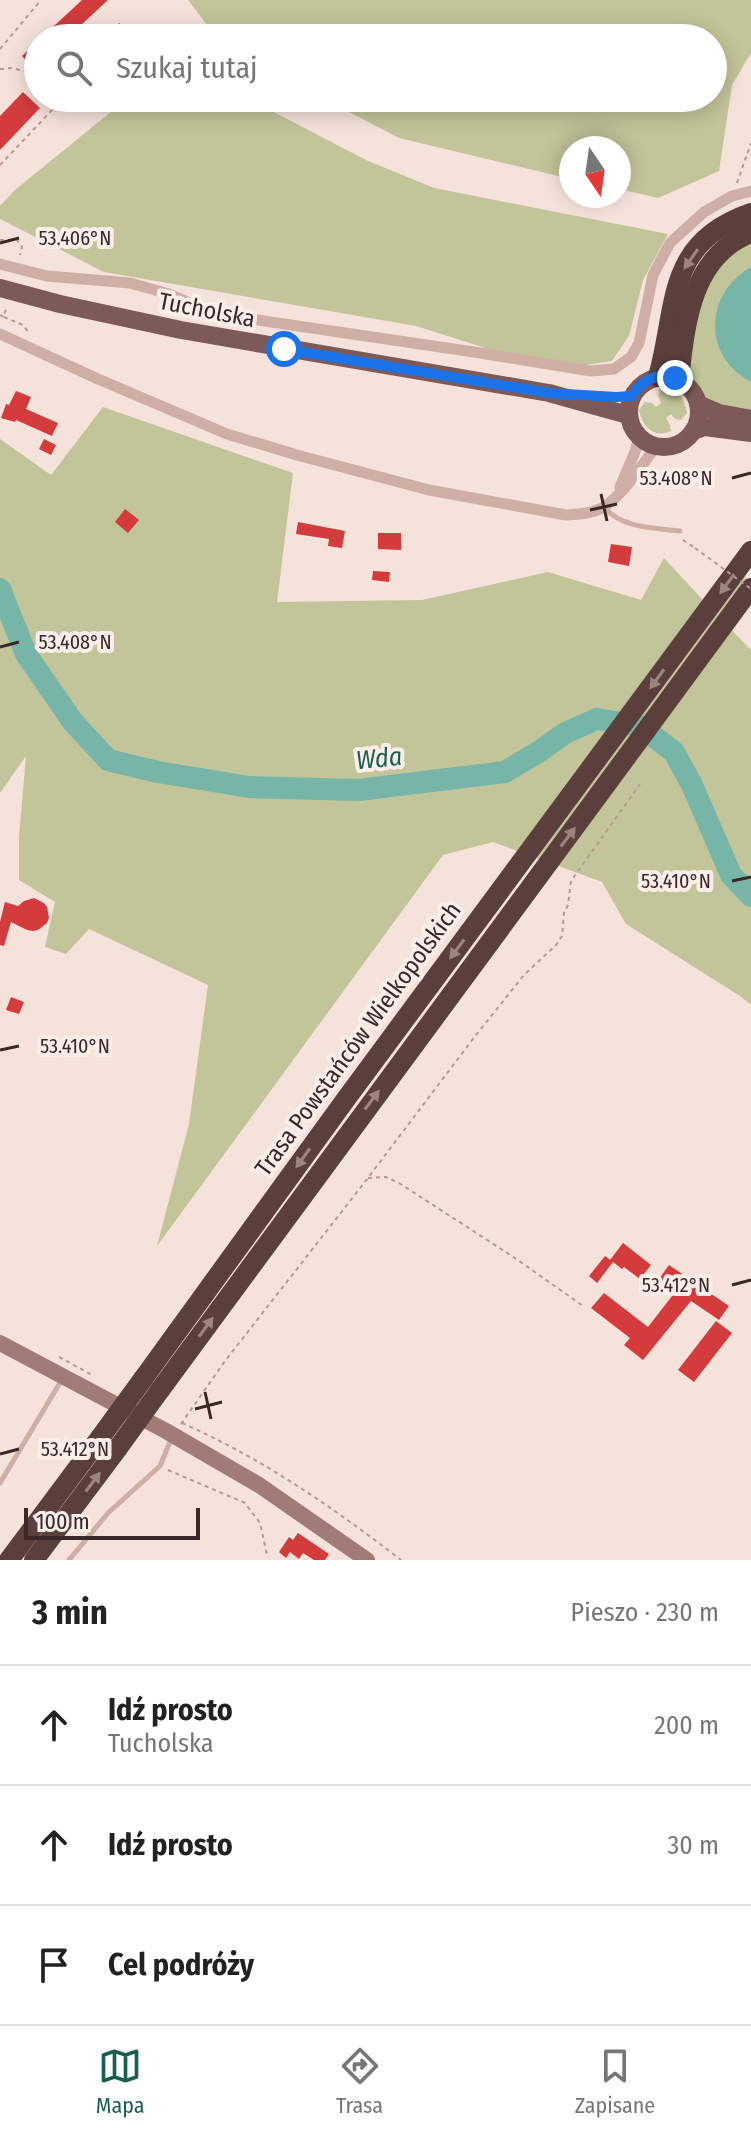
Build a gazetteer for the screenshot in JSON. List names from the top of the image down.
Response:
{
  "streets": {
    "highway": ["Trasa Powstańców Wielkopolskich"],
    "main road": ["Tucholska"]
  },
  "water": ["Wda"],
  "scale_bar": "100 m",
  "north": "bottom",
  "page": {
    "search": "Szukaj tutaj",
    "scale": "100 m",
    "heading": ["3 min", "Pieszo · 230 m"],
    "list": [
      ["Idź prosto", "Tucholska", "200 m"],
      ["Idź prosto", "30 m"],
      "Cel podróży"
    ],
    "nav": ["Mapa", "Trasa", "Zapisane"]
  },
  "coordinates": [
    "53.406°N",
    "53.408°N",
    "53.410°N",
    "53.412°N"
  ]
}
